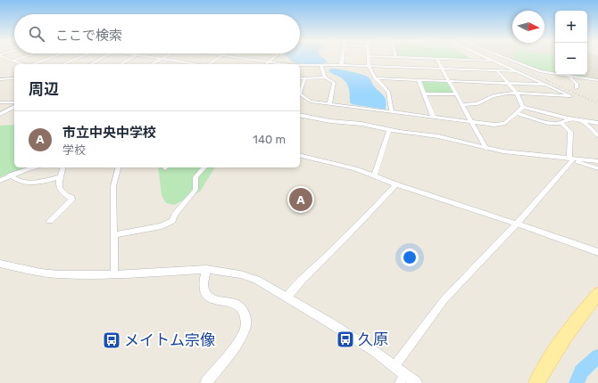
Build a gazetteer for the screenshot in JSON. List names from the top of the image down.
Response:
{
  "places": {
    "bus stop": ["久原", "メイトム宗像"]
  },
  "north": "right",
  "page": {
    "map_buttons": ["+", "−"],
    "search": "ここで検索",
    "heading": "周辺",
    "list": [
      {
        "mark": "A",
        "name": "市立中央中学校",
        "note": "学校",
        "value": "140 m"
      }
    ],
    "pins": "A"
  }
}
